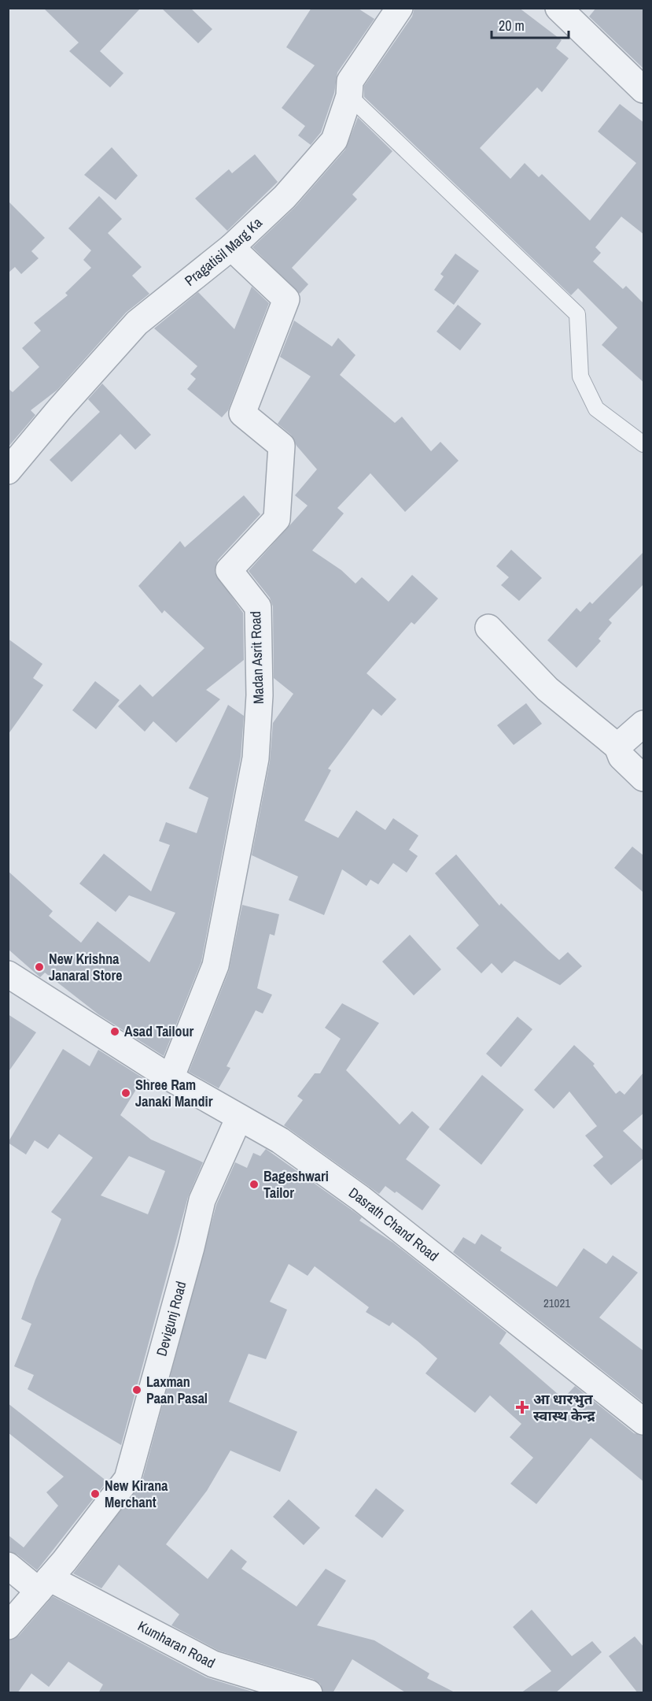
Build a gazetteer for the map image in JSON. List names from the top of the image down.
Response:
{
  "streets": {
    "street": [
      "Pragatisil Marg Ka",
      "Madan Asrit Road",
      "Dasrath Chand Road",
      "Devigunj Road",
      "Kumharan Road"
    ]
  },
  "crossings": [
    ["Pragatisil Marg Ka", "Madan Asrit Road"],
    ["Madan Asrit Road", "Dasrath Chand Road"],
    ["Dasrath Chand Road", "Devigunj Road"],
    ["Devigunj Road", "Kumharan Road"]
  ],
  "places": {
    "other": [
      "New Krishna Janaral Store",
      "Asad Tailour",
      "Shree Ram Janaki Mandir",
      "Bageshwari Tailor",
      "Laxman Paan Pasal",
      "New Kirana Merchant"
    ],
    "health": ["आ धारभुत स्वास्थ केन्द्र"]
  },
  "house_numbers": ["21021"],
  "scale_bar": "20 m"
}
